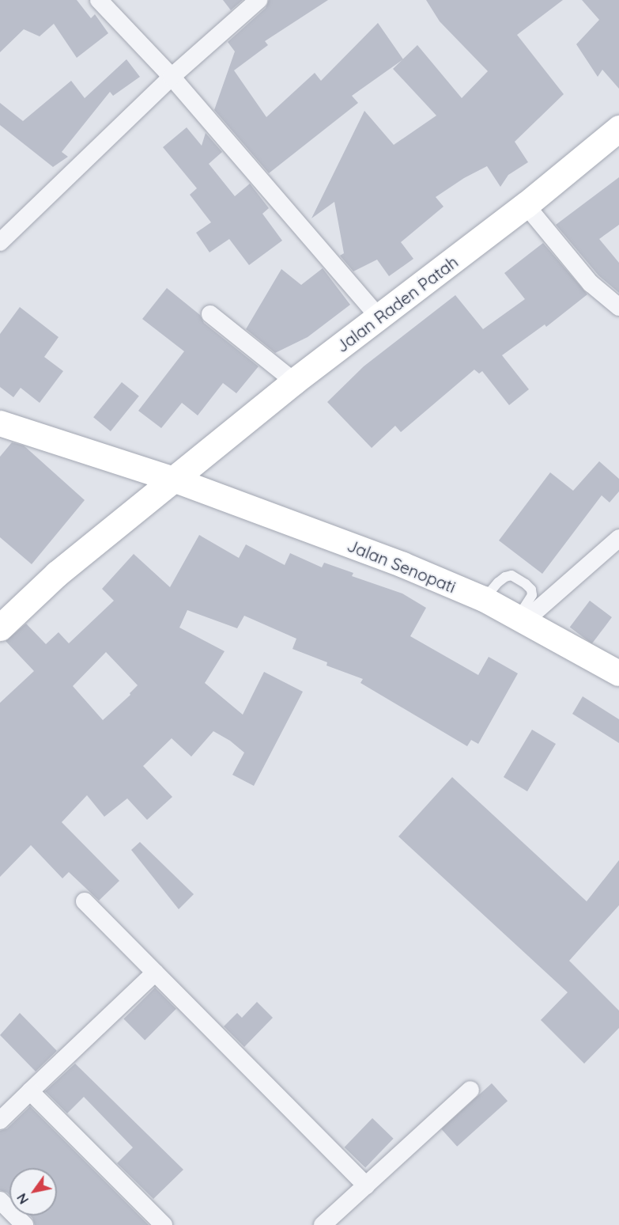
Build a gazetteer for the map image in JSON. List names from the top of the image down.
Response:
{
  "streets": {
    "main road": ["Jalan Raden Patah", "Jalan Senopati"]
  },
  "crossings": [
    ["Jalan Raden Patah", "Jalan Senopati"]
  ],
  "north": "bottom left"
}
